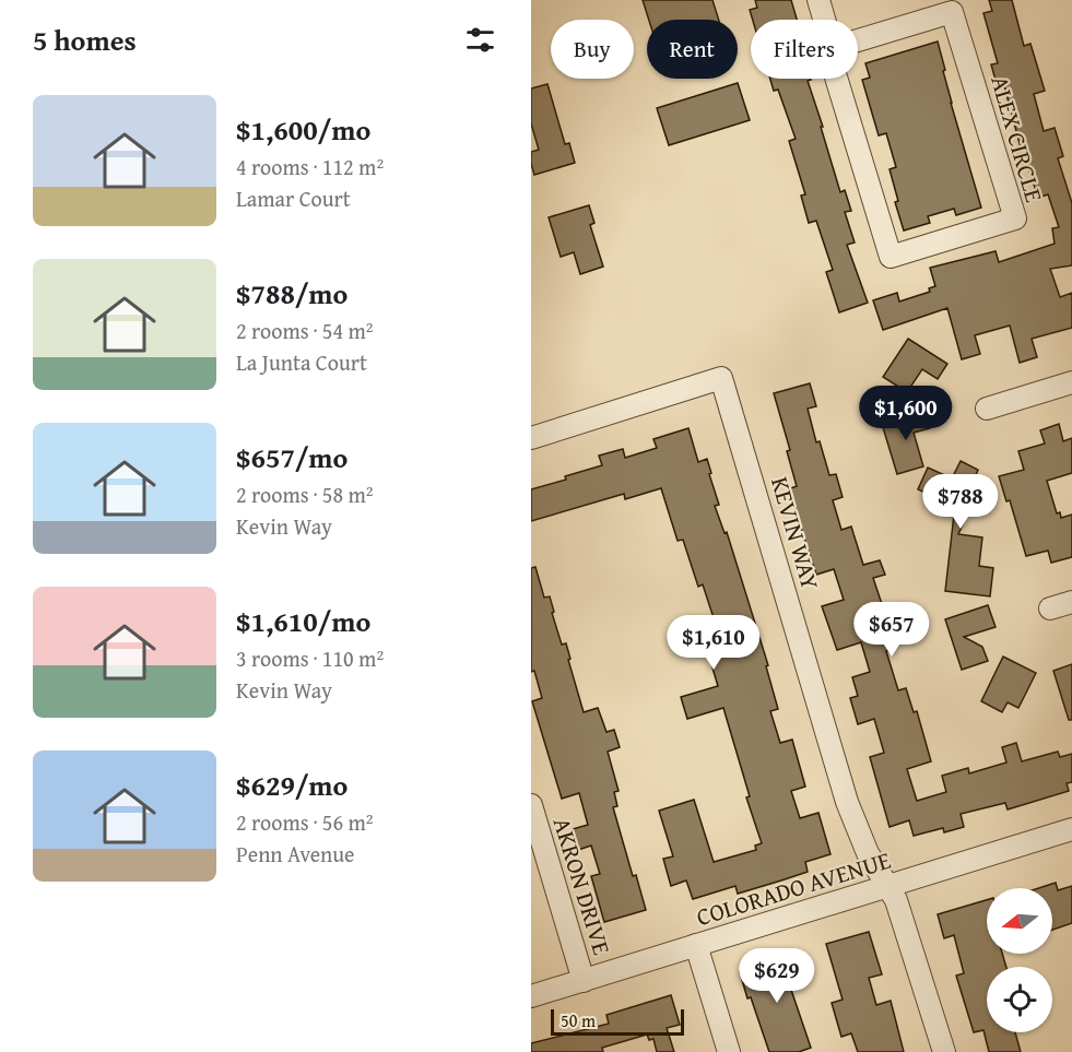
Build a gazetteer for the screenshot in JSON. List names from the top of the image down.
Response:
{
  "streets": {
    "street": [
      "ALEX CIRCLE",
      "KEVIN WAY",
      "AKRON DRIVE",
      "COLORADO AVENUE"
    ]
  },
  "crossings": [
    ["KEVIN WAY", "COLORADO AVENUE"],
    ["AKRON DRIVE", "COLORADO AVENUE"]
  ],
  "scale_bar": "50 m",
  "north": "left",
  "page": {
    "heading": "5 homes",
    "chip": ["Buy", "Rent", "Filters"],
    "list": [
      {
        "name": "$1,600/mo",
        "note": "4 rooms · 112 m² · Lamar Court"
      },
      {
        "name": "$788/mo",
        "note": "2 rooms · 54 m² · La Junta Court"
      },
      {
        "name": "$657/mo",
        "note": "2 rooms · 58 m² · Kevin Way"
      },
      {
        "name": "$1,610/mo",
        "note": "3 rooms · 110 m² · Kevin Way"
      },
      {
        "name": "$629/mo",
        "note": "2 rooms · 56 m² · Penn Avenue"
      }
    ],
    "price": [
      "$1,600",
      "$788",
      "$657",
      "$1,610",
      "$629"
    ],
    "scale": "50 m"
  }
}
